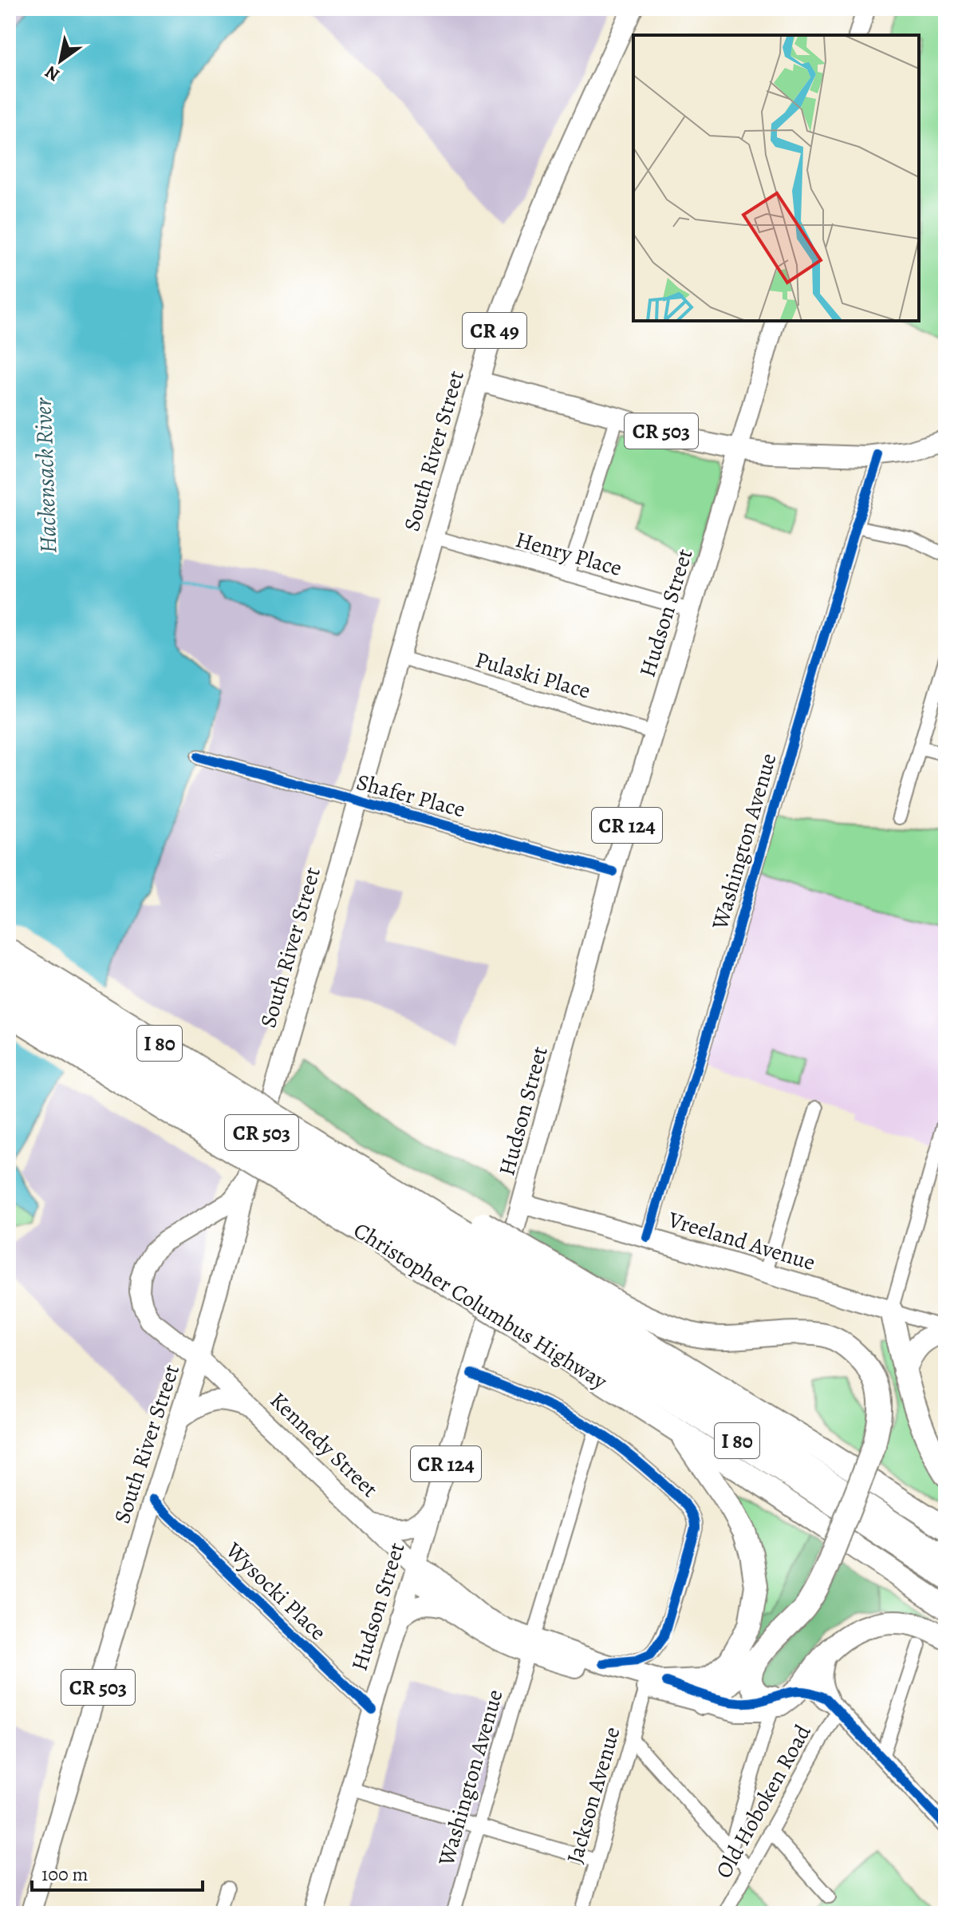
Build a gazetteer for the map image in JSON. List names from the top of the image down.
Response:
{
  "streets": {
    "highway": ["I 80", "Christopher Columbus Highway"],
    "main road": [
      "CR 49",
      "CR 503",
      "South River Street",
      "Hudson Street",
      "CR 124",
      "Vreeland Avenue",
      "Kennedy Street"
    ],
    "street": [
      "Henry Place",
      "Pulaski Place",
      "Shafer Place",
      "Washington Avenue",
      "Wysocki Place",
      "Jackson Avenue",
      "Old Hoboken Road"
    ]
  },
  "crossings": [
    ["CR 503", "South River Street"],
    ["CR 503", "Hudson Street"],
    ["CR 503", "Washington Avenue"],
    ["South River Street", "Henry Place"],
    ["South River Street", "Pulaski Place"],
    ["South River Street", "Shafer Place"],
    ["South River Street", "Kennedy Street"],
    ["South River Street", "Wysocki Place"],
    ["Henry Place", "Hudson Street"],
    ["Hudson Street", "Pulaski Place"],
    ["Hudson Street", "Shafer Place"],
    ["Hudson Street", "Vreeland Avenue"],
    ["Hudson Street", "Kennedy Street"],
    ["Hudson Street", "Wysocki Place"],
    ["Washington Avenue", "Vreeland Avenue"]
  ],
  "water": ["Hackensack River"],
  "scale_bar": "100 m",
  "north": "bottom left"
}
